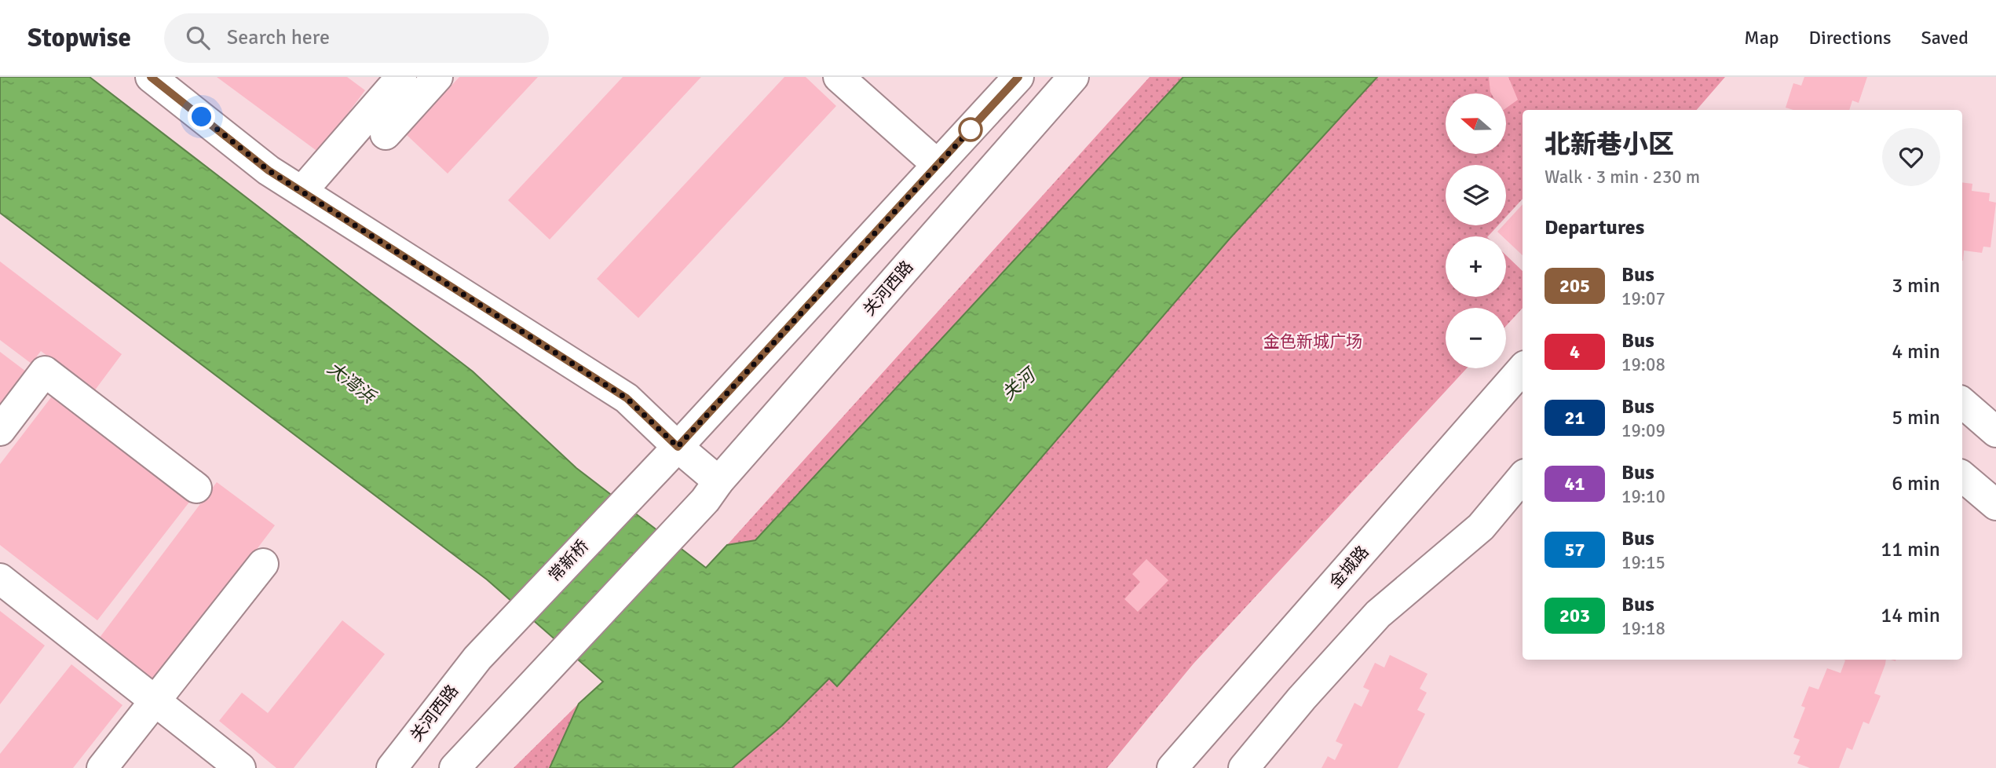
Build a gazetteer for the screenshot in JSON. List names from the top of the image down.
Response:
{
  "streets": {
    "main road": ["关河西路", "常新桥", "金城路"]
  },
  "crossings": [
    ["关河西路", "常新桥"]
  ],
  "water": ["大湾浜", "关河"],
  "parks": ["金色新城广场"],
  "lines": ["bus line 205"],
  "north": "left",
  "page": {
    "header": "Stopwise",
    "search": "Search here",
    "nav": ["Map", "Directions", "Saved"],
    "map_buttons": ["+", "−"],
    "heading": [
      ["北新巷小区", "Walk · 3 min · 230 m"],
      "Departures"
    ],
    "list": [
      {
        "mark": "205",
        "name": "Bus",
        "note": "19:07",
        "value": "3 min"
      },
      {
        "mark": "4",
        "name": "Bus",
        "note": "19:08",
        "value": "4 min"
      },
      {
        "mark": "21",
        "name": "Bus",
        "note": "19:09",
        "value": "5 min"
      },
      {
        "mark": "41",
        "name": "Bus",
        "note": "19:10",
        "value": "6 min"
      },
      {
        "mark": "57",
        "name": "Bus",
        "note": "19:15",
        "value": "11 min"
      },
      {
        "mark": "203",
        "name": "Bus",
        "note": "19:18",
        "value": "14 min"
      }
    ]
  }
}
